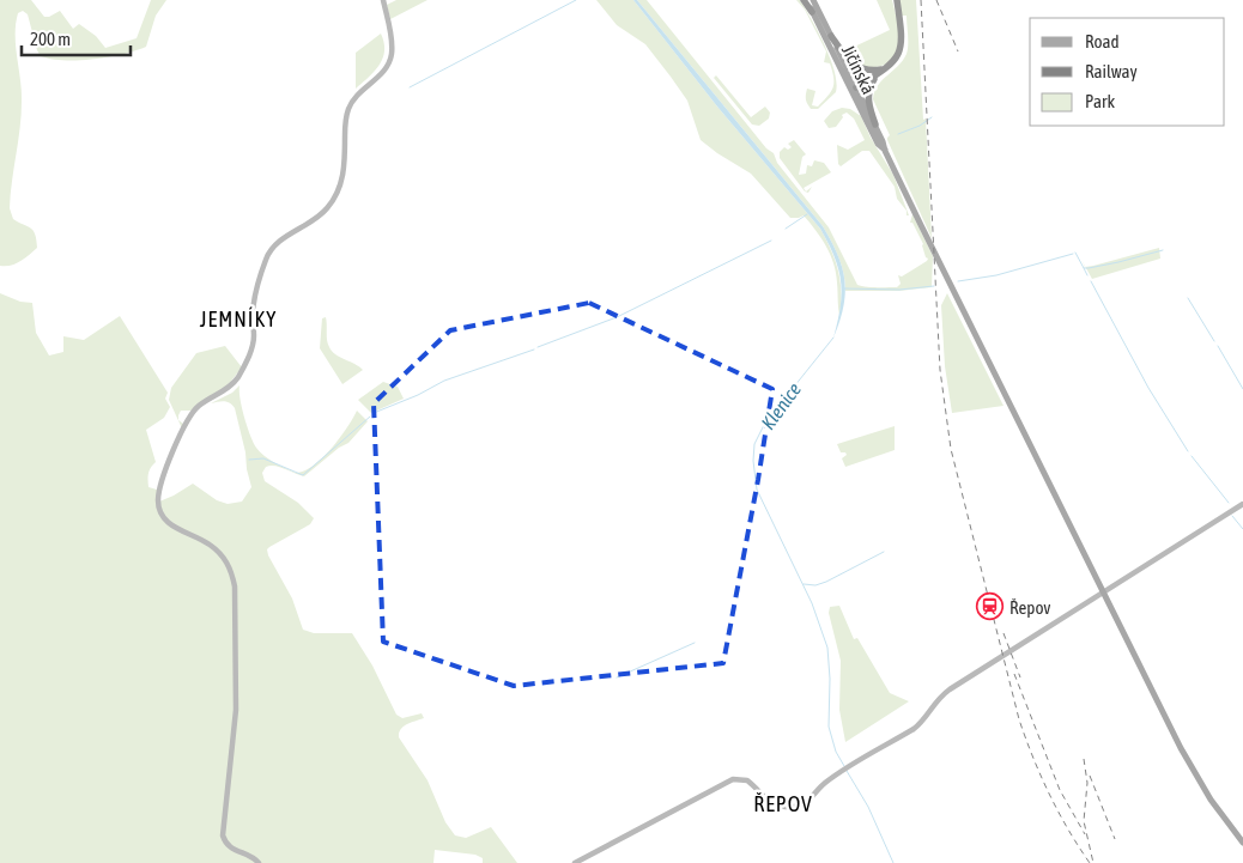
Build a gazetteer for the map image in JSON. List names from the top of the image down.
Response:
{
  "streets": {
    "main road": ["Jičínská"]
  },
  "districts": ["JEMNÍKY", "ŘEPOV"],
  "water": ["Klenice"],
  "places": {
    "station": ["Řepov"]
  },
  "legend": ["Road", "Railway", "Park"],
  "scale_bar": "200 m"
}
